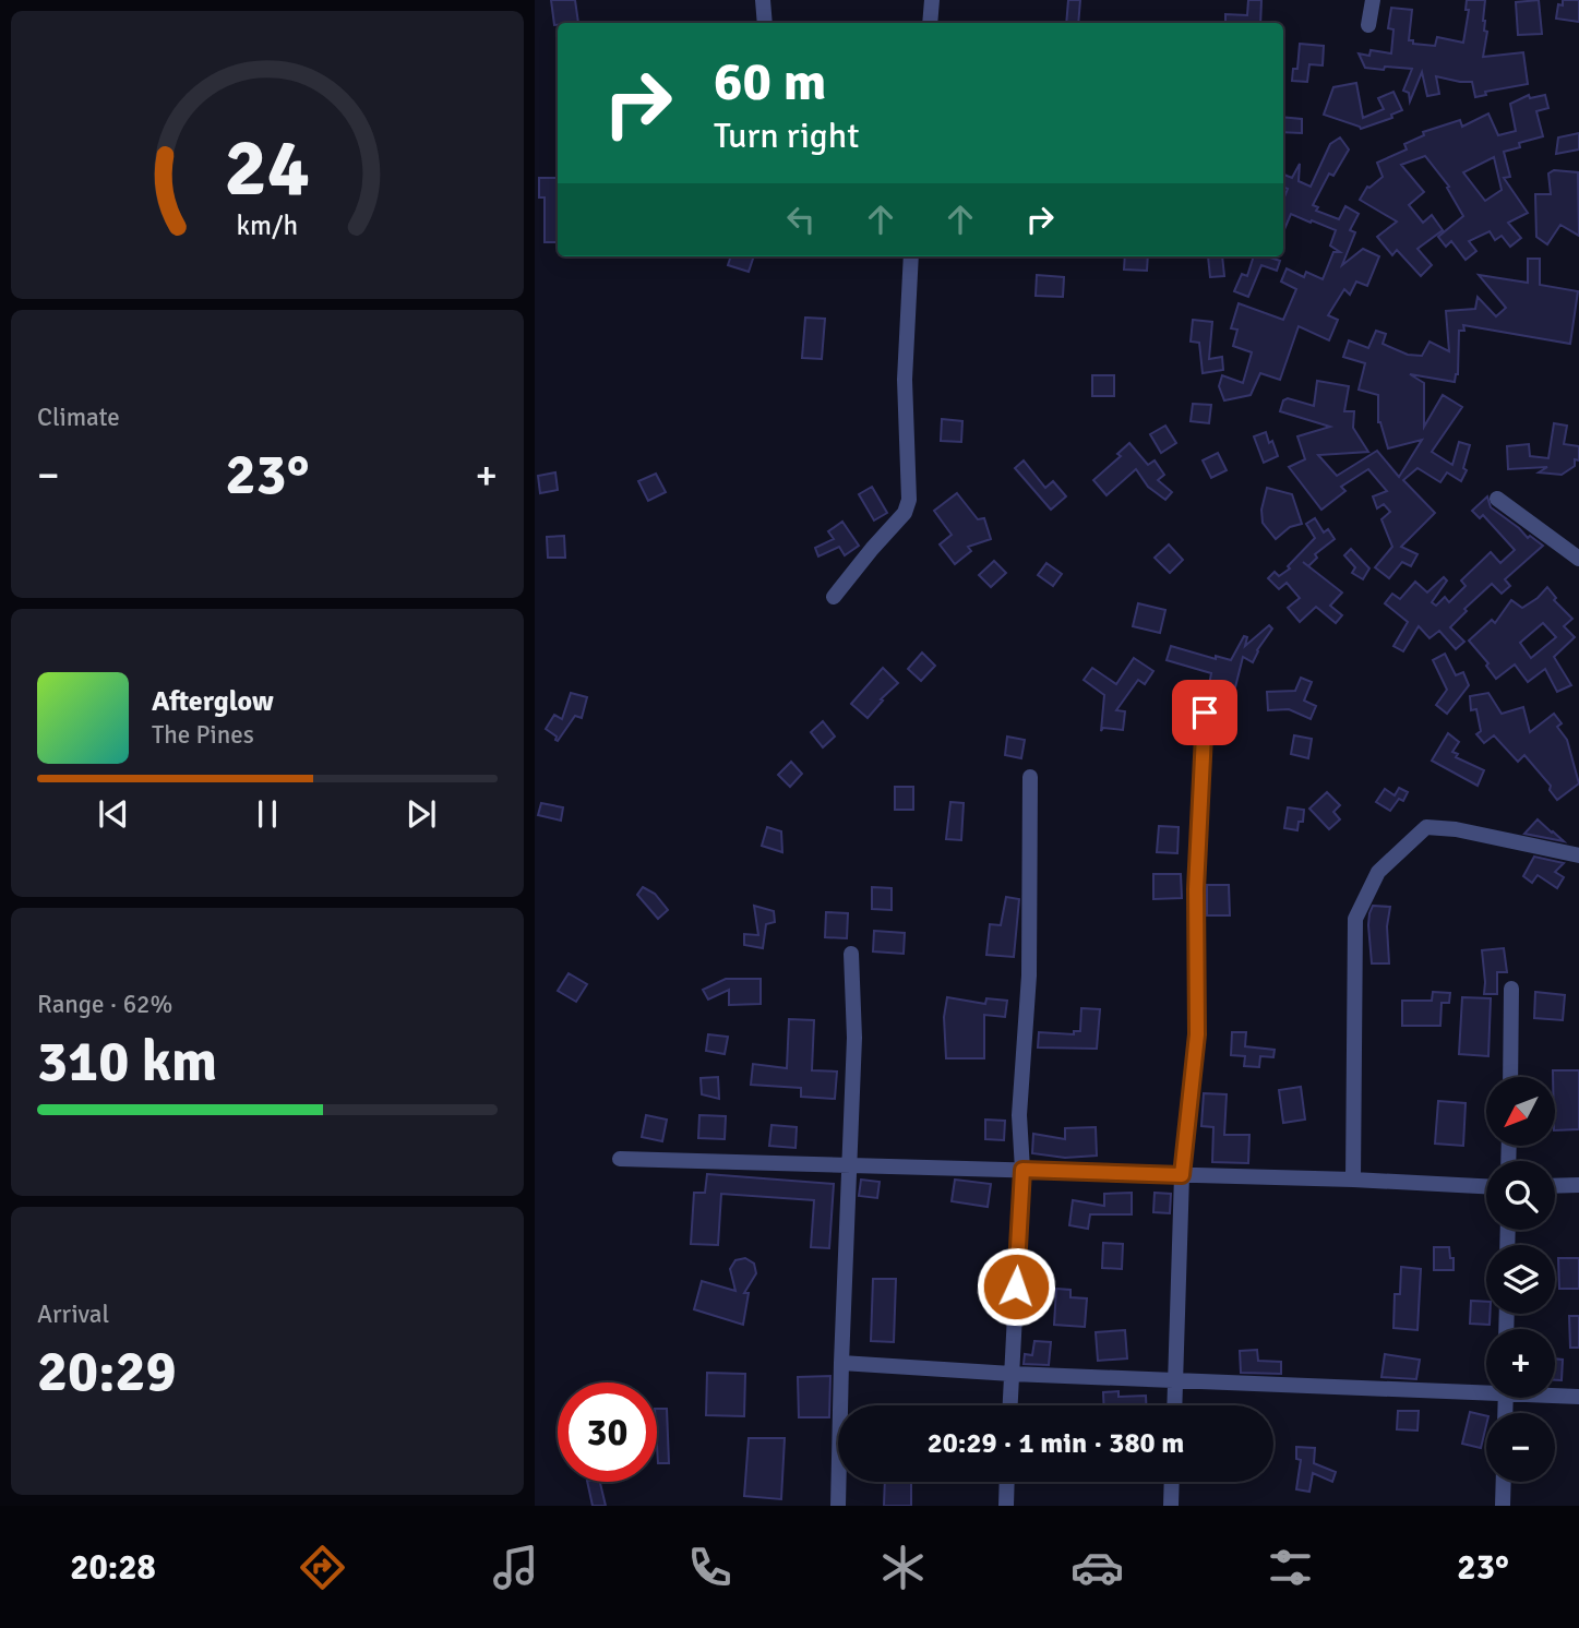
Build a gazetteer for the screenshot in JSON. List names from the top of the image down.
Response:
{
  "north": "bottom left",
  "page": {
    "turn": ["60 m", "Turn right"],
    "tile": [
      "Climate",
      ["Range · 62%", "310 km"],
      ["Arrival", "20:29"]
    ],
    "heat": ["−", "23°", "+"],
    "song": ["Afterglow", "The Pines"],
    "map_buttons": ["+", "−"],
    "limit": "30",
    "trip": "20:29 · 1 min · 380 m",
    "tabs": ["20:28", "23°"],
    "gauge": ["24", "km/h"]
  }
}
